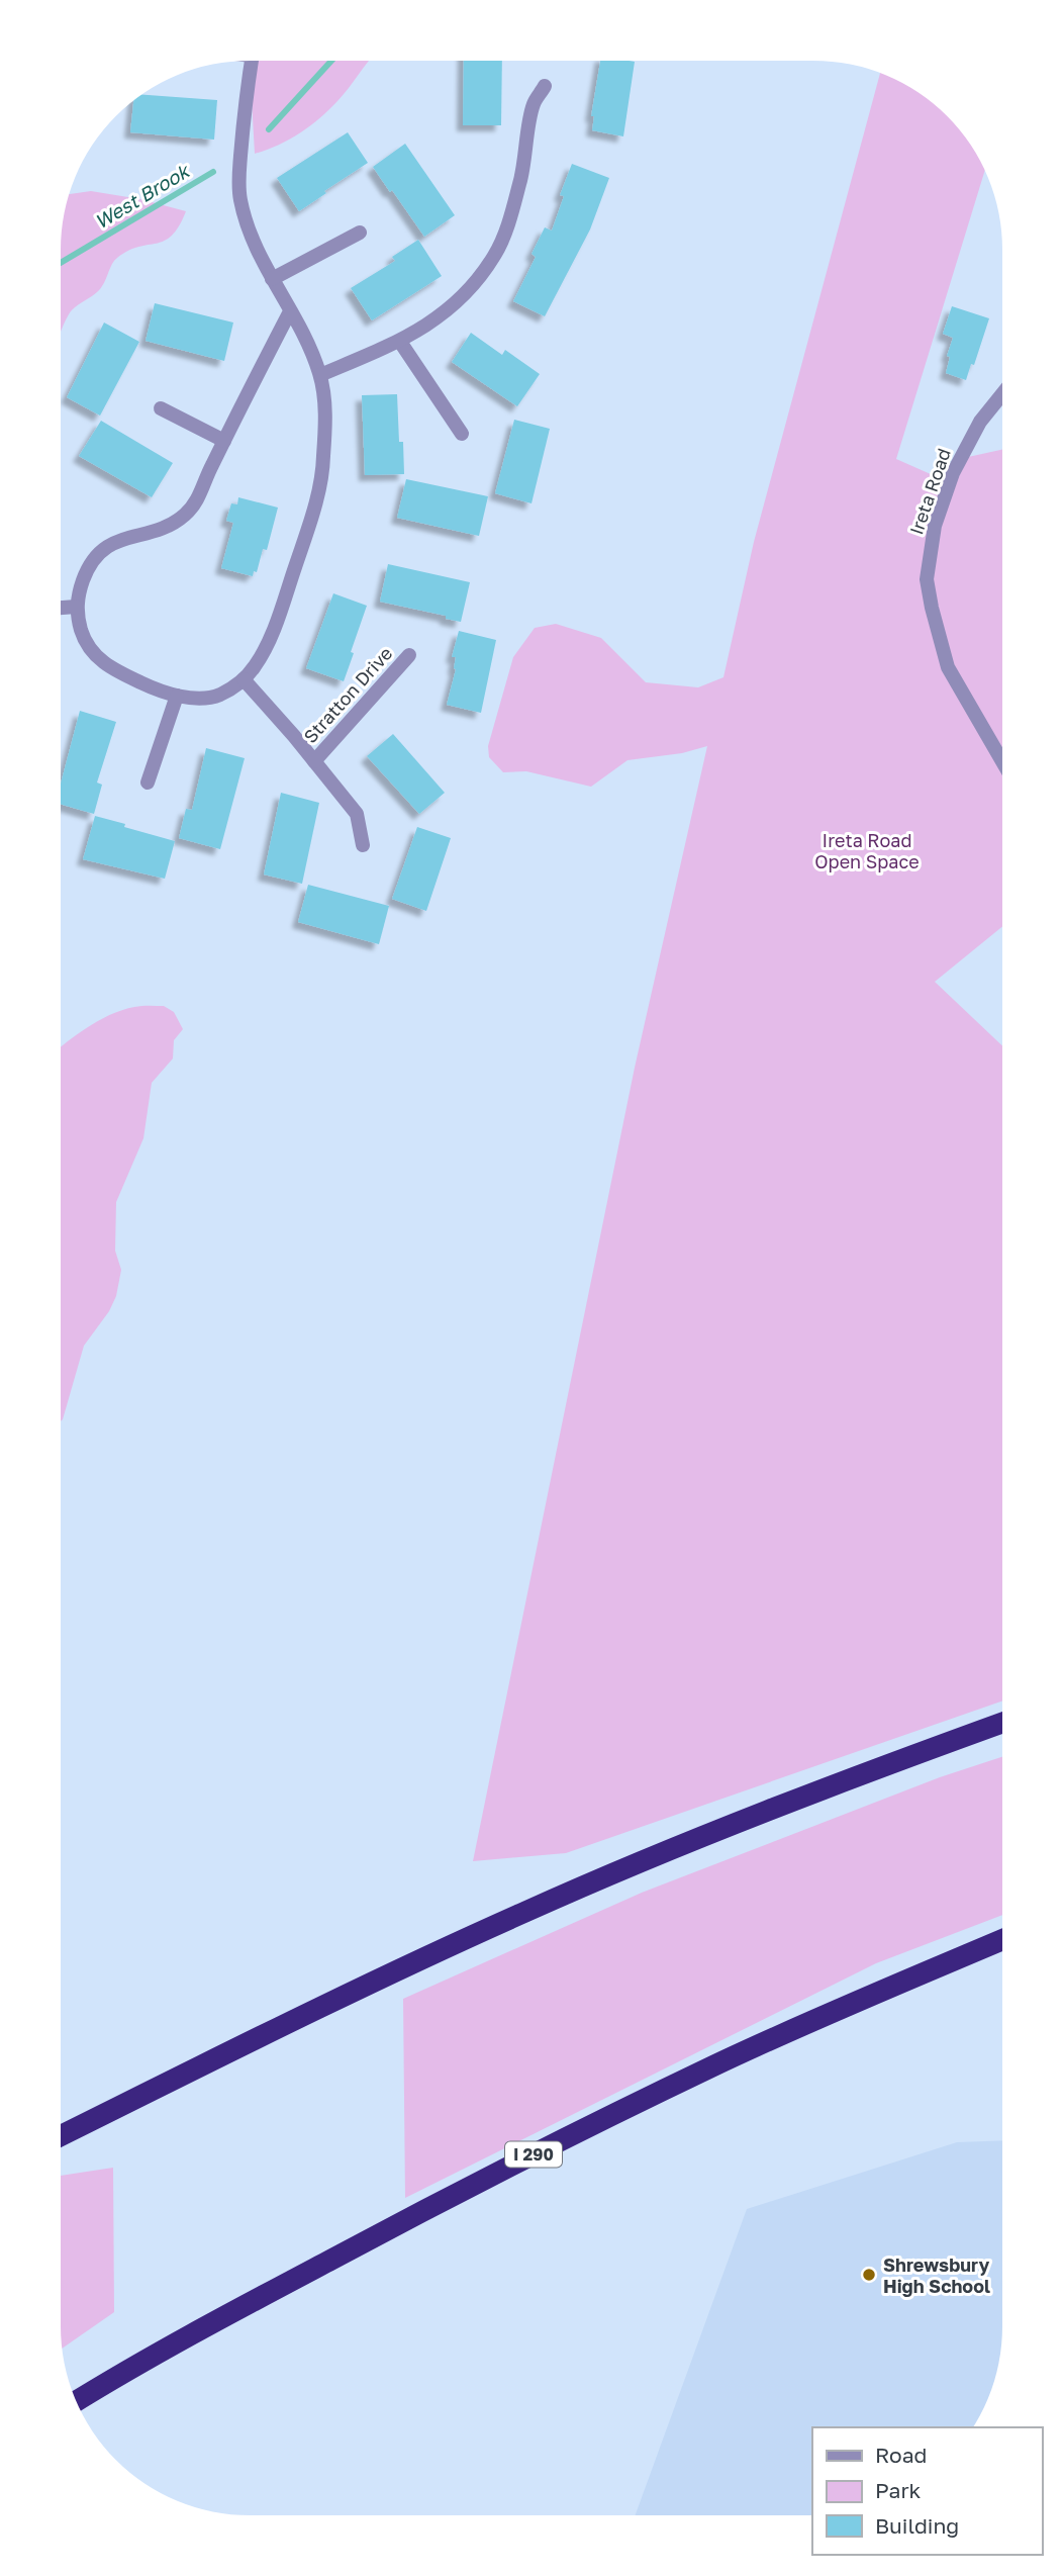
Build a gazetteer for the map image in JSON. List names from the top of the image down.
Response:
{
  "streets": {
    "highway": ["I 290"],
    "street": ["Ireta Road", "Stratton Drive"]
  },
  "water": ["West Brook"],
  "parks": ["Ireta Road Open Space"],
  "places": ["Shrewsbury High School"],
  "legend": ["Road", "Park", "Building"]
}
